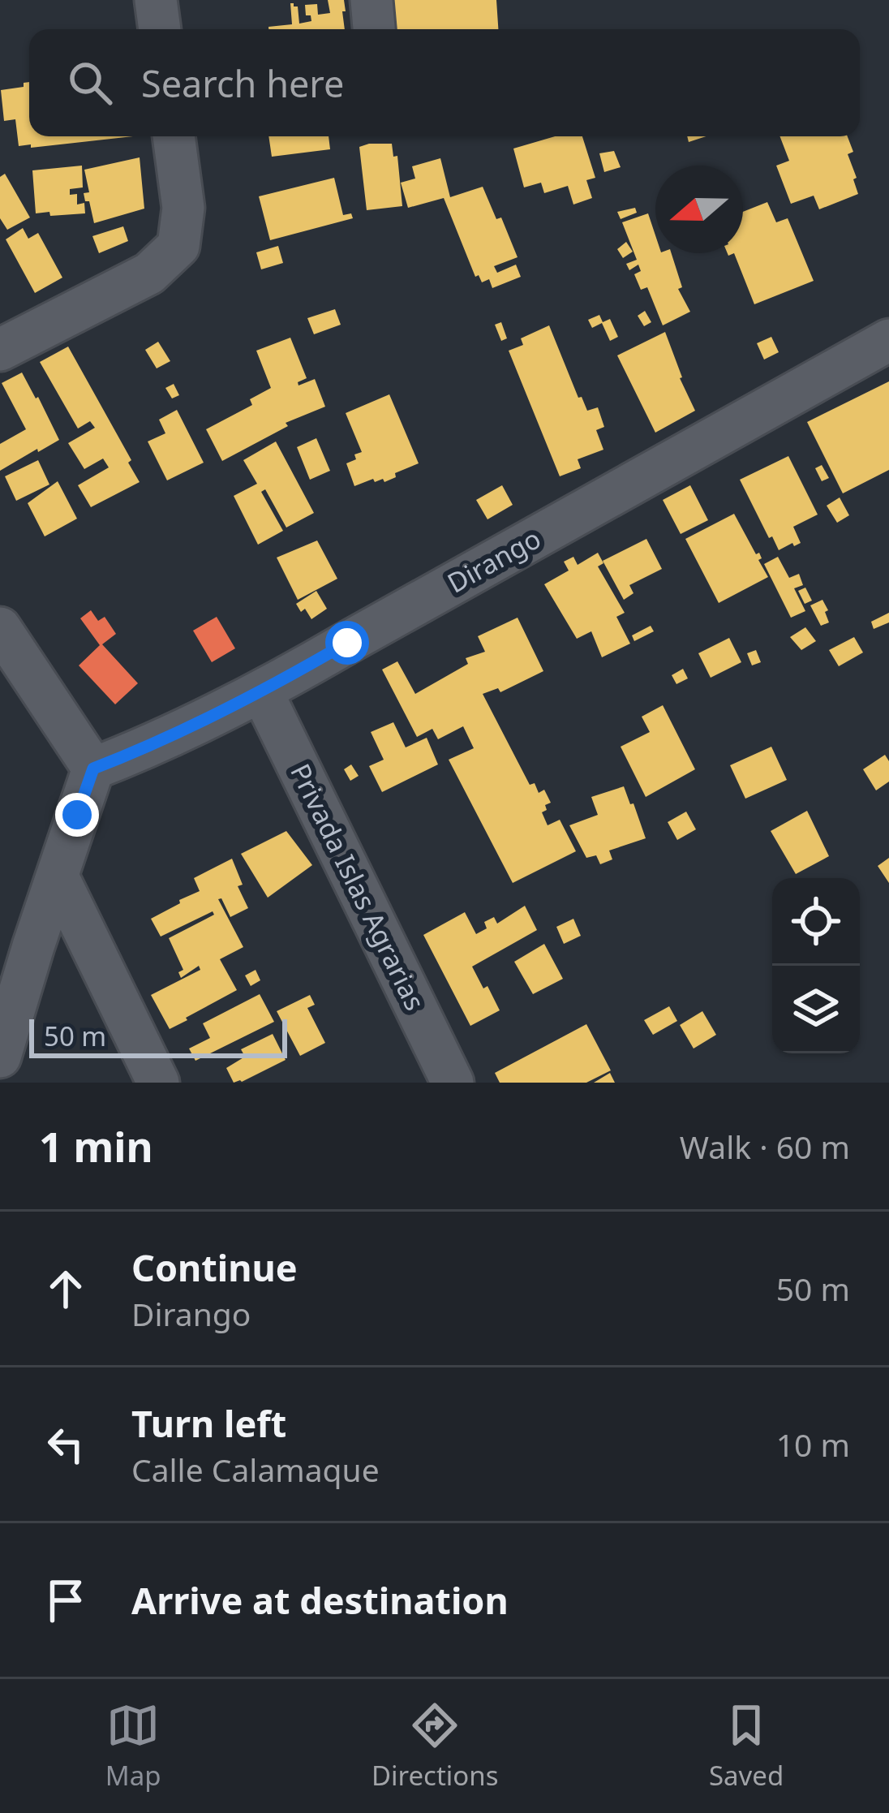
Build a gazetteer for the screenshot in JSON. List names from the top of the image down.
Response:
{
  "streets": {
    "street": ["Dirango", "Privada Islas Agrarias"]
  },
  "crossings": [
    ["Dirango", "Privada Islas Agrarias"]
  ],
  "scale_bar": "50 m",
  "north": "left",
  "page": {
    "search": "Search here",
    "scale": "50 m",
    "heading": ["1 min", "Walk · 60 m"],
    "list": [
      ["Continue", "Dirango", "50 m"],
      ["Turn left", "Calle Calamaque", "10 m"],
      "Arrive at destination"
    ],
    "nav": ["Map", "Directions", "Saved"]
  }
}
